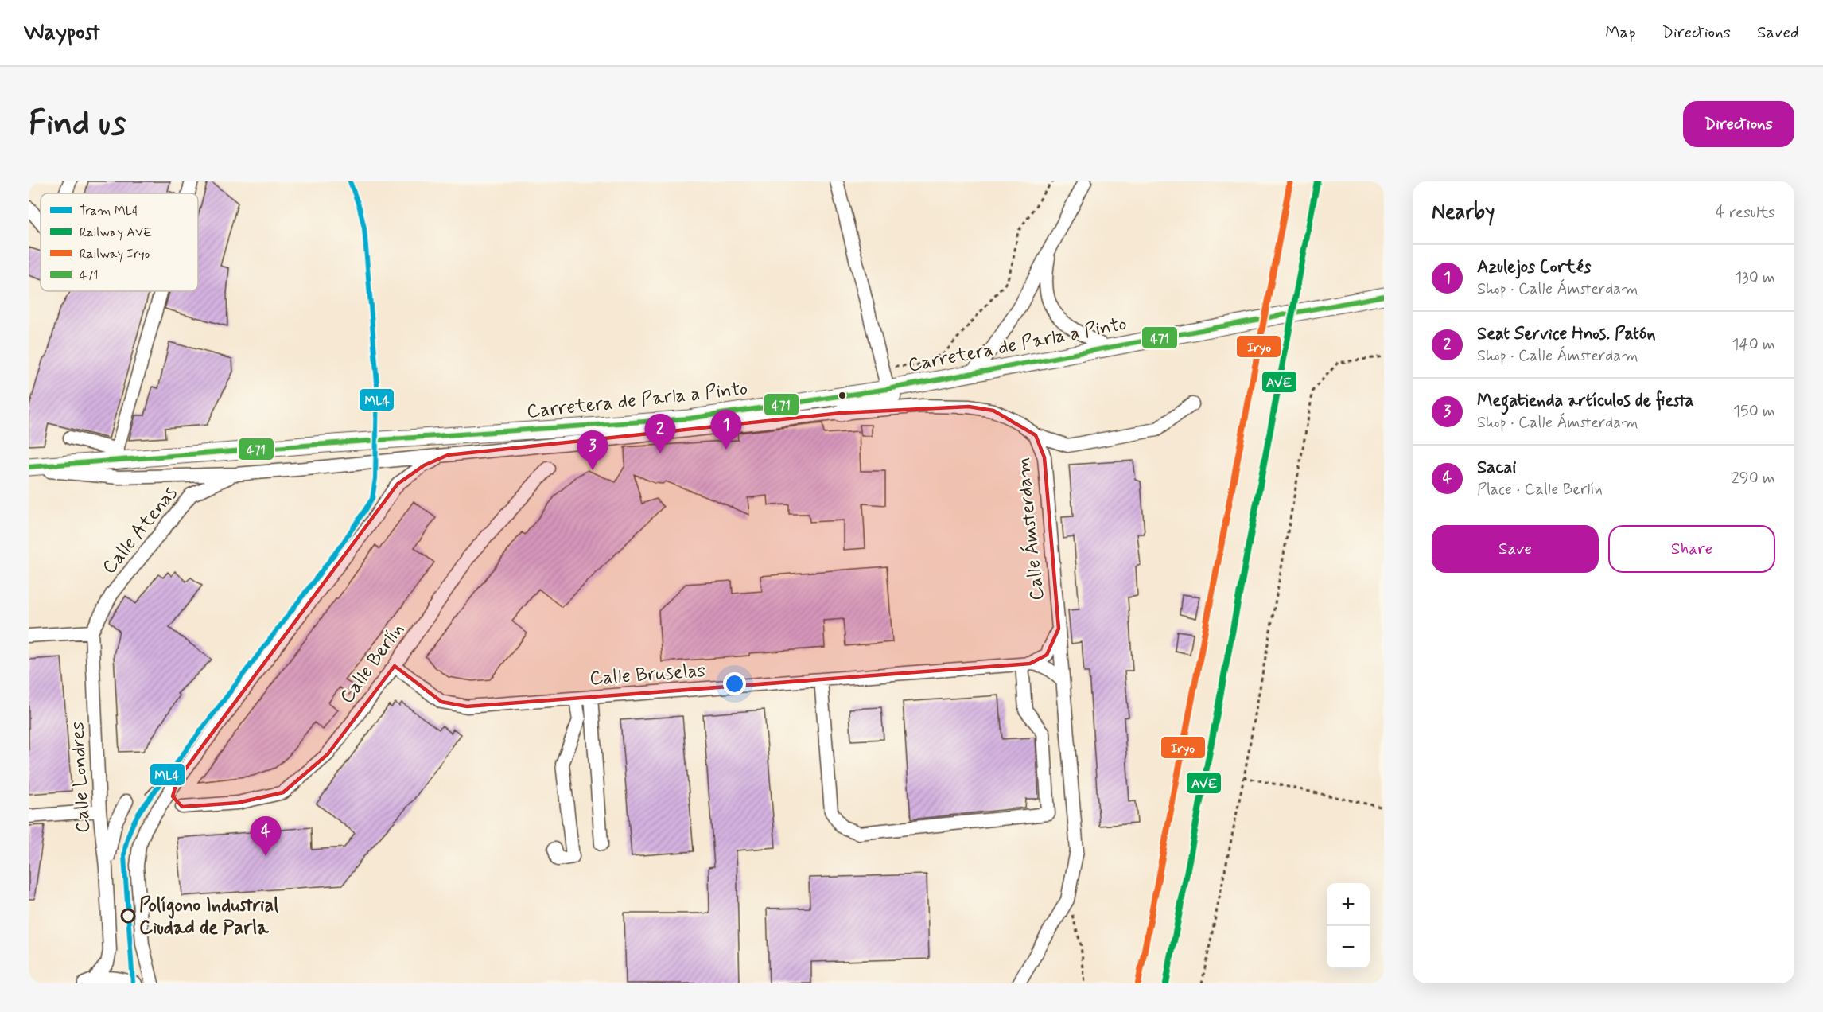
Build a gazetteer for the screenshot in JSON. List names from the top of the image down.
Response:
{
  "streets": {
    "main road": ["Carretera de Parla a Pinto"],
    "street": [
      "Calle Ámsterdam",
      "Calle Atenas",
      "Calle Berlín",
      "Calle Bruselas",
      "Calle Londres"
    ]
  },
  "crossings": [
    ["Carretera de Parla a Pinto", "Calle Ámsterdam"],
    ["Calle Ámsterdam", "Calle Atenas"],
    ["Calle Atenas", "Calle Londres"],
    ["Calle Berlín", "Calle Bruselas"]
  ],
  "places": ["Polígono Industrial Ciudad de Parla"],
  "lines": [
    "tram line ML4",
    "rail line AVE",
    "rail line Iryo",
    "transit line 471"
  ],
  "legend": [
    "Tram ML4",
    "Railway AVE",
    "Railway Iryo",
    "471"
  ],
  "page": {
    "header": "Waypost",
    "nav": ["Map", "Directions", "Saved"],
    "buttons": [
      "Directions",
      ["Save", "Share"]
    ],
    "title": "Find us",
    "heading": ["Nearby", "4 results"],
    "list": [
      {
        "mark": "1",
        "name": "Azulejos Cortés",
        "note": "Shop · Calle Ámsterdam",
        "value": "130 m"
      },
      {
        "mark": "2",
        "name": "Seat Service Hnos. Patón",
        "note": "Shop · Calle Ámsterdam",
        "value": "140 m"
      },
      {
        "mark": "3",
        "name": "Megatienda artículos de fiesta",
        "note": "Shop · Calle Ámsterdam",
        "value": "150 m"
      },
      {
        "mark": "4",
        "name": "Sacai",
        "note": "Place · Calle Berlín",
        "value": "290 m"
      }
    ],
    "pins": [
      "1",
      "2",
      "3",
      "4"
    ],
    "map_buttons": ["+", "−"]
  }
}
